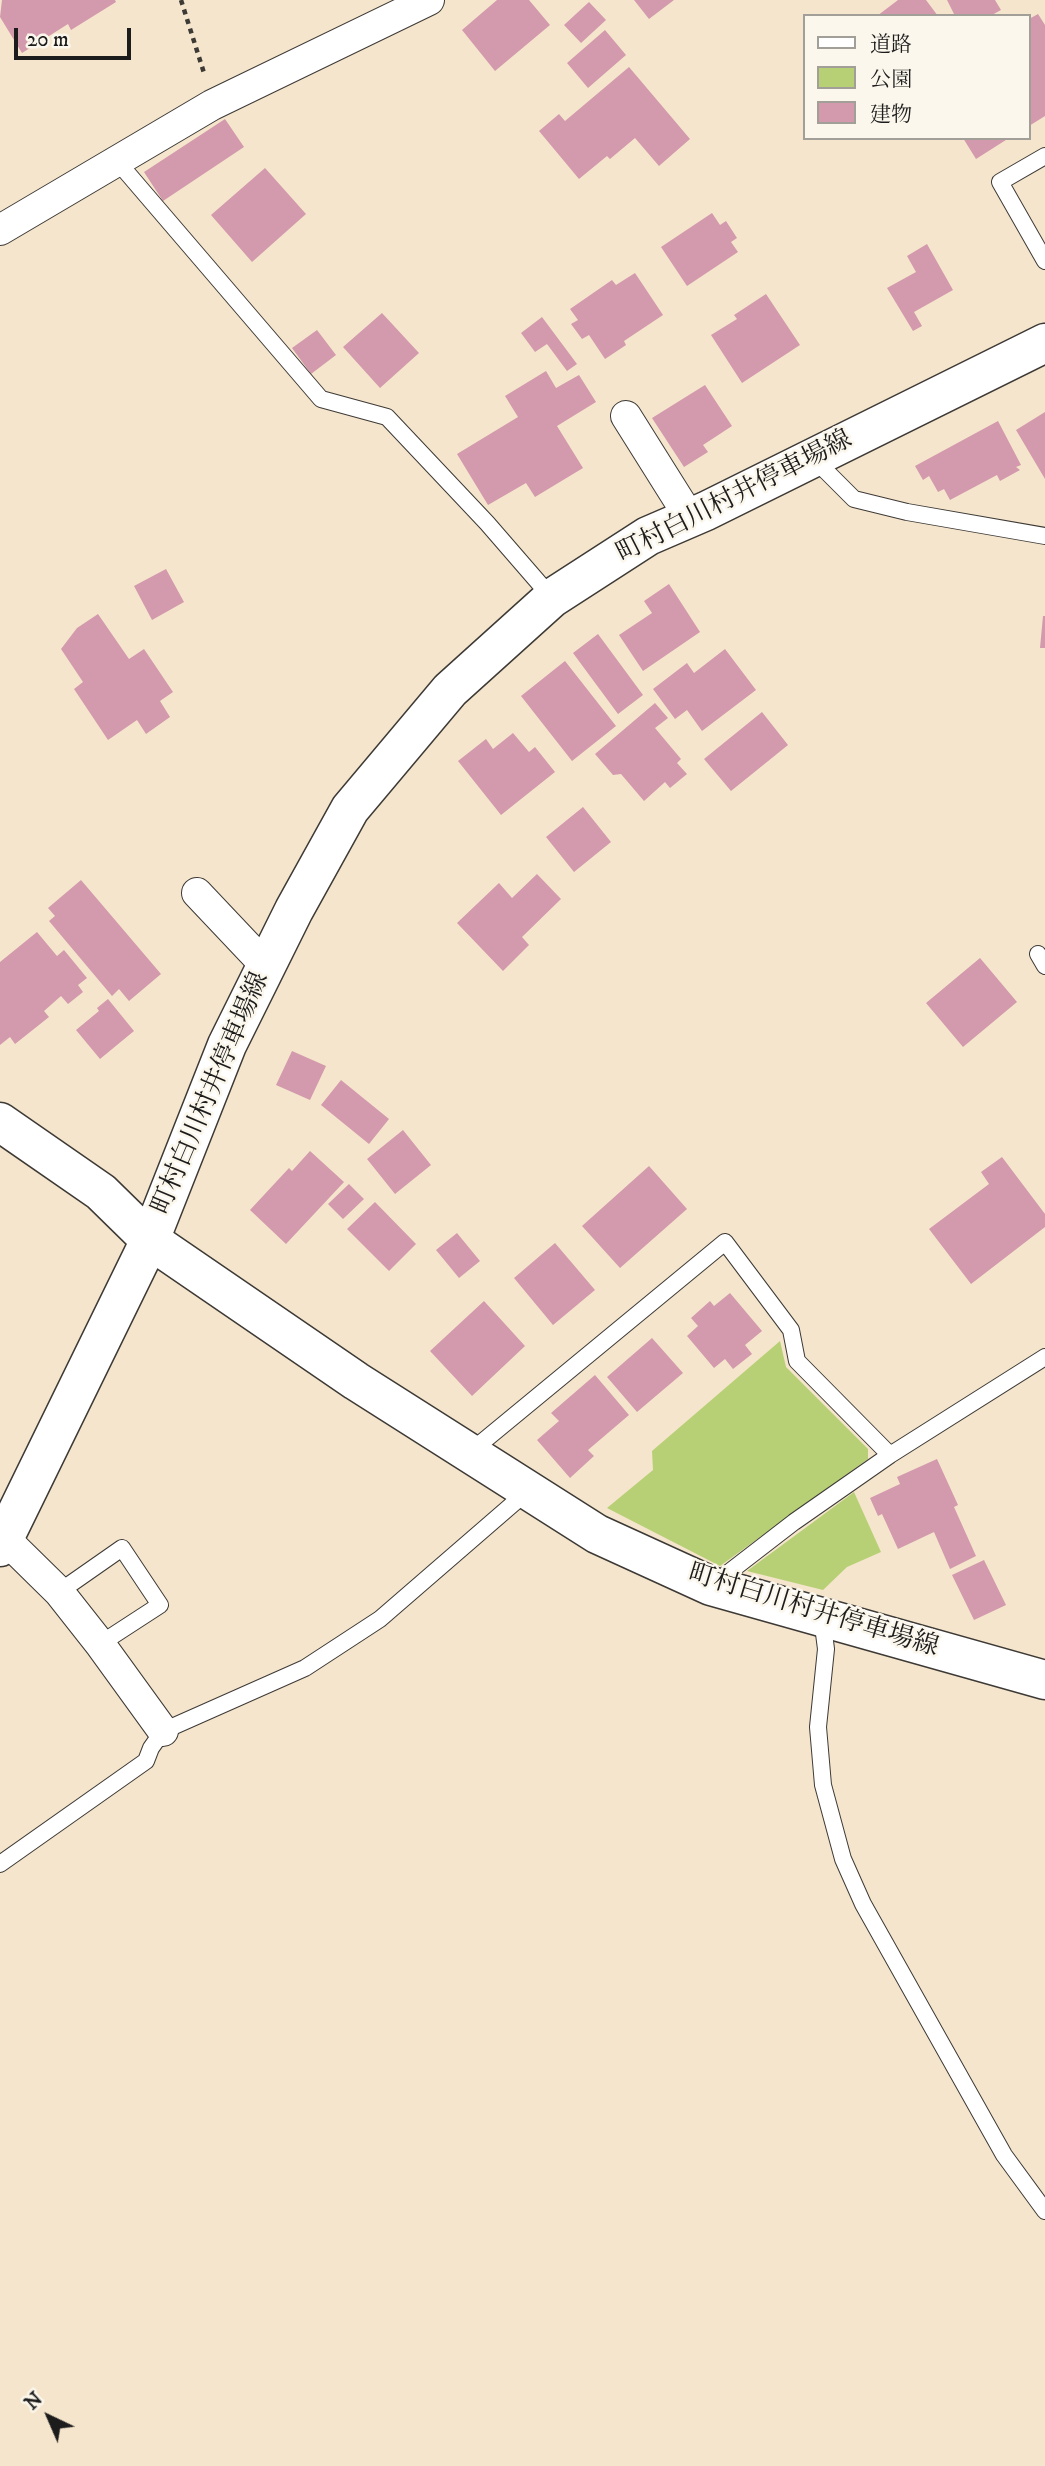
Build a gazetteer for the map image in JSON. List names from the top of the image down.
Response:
{
  "streets": {
    "main road": ["町村白川村井停車場線"]
  },
  "legend": ["道路", "公園", "建物"],
  "scale_bar": "20 m",
  "north": "top left"
}
